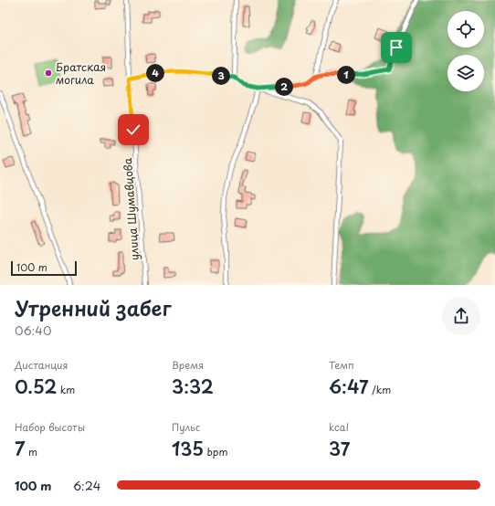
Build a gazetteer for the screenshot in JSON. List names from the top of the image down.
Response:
{
  "streets": {
    "street": ["улица Шумавцова"]
  },
  "places": ["Братская могила"],
  "scale_bar": "100 m",
  "page": {
    "pins": [
      "4",
      "1",
      "3",
      "2"
    ],
    "scale": "100 m",
    "heading": ["Утренний забег", "06:40"],
    "stats": [
      ["Дистанция", "0.52 km"],
      ["Время", "3:32"],
      ["Темп", "6:47 /km"],
      ["Набор высоты", "7 m"],
      ["Пульс", "135 bpm"],
      ["kcal", "37"]
    ],
    "list": [
      {
        "name": "100 m",
        "note": "6:24"
      }
    ]
  }
}
